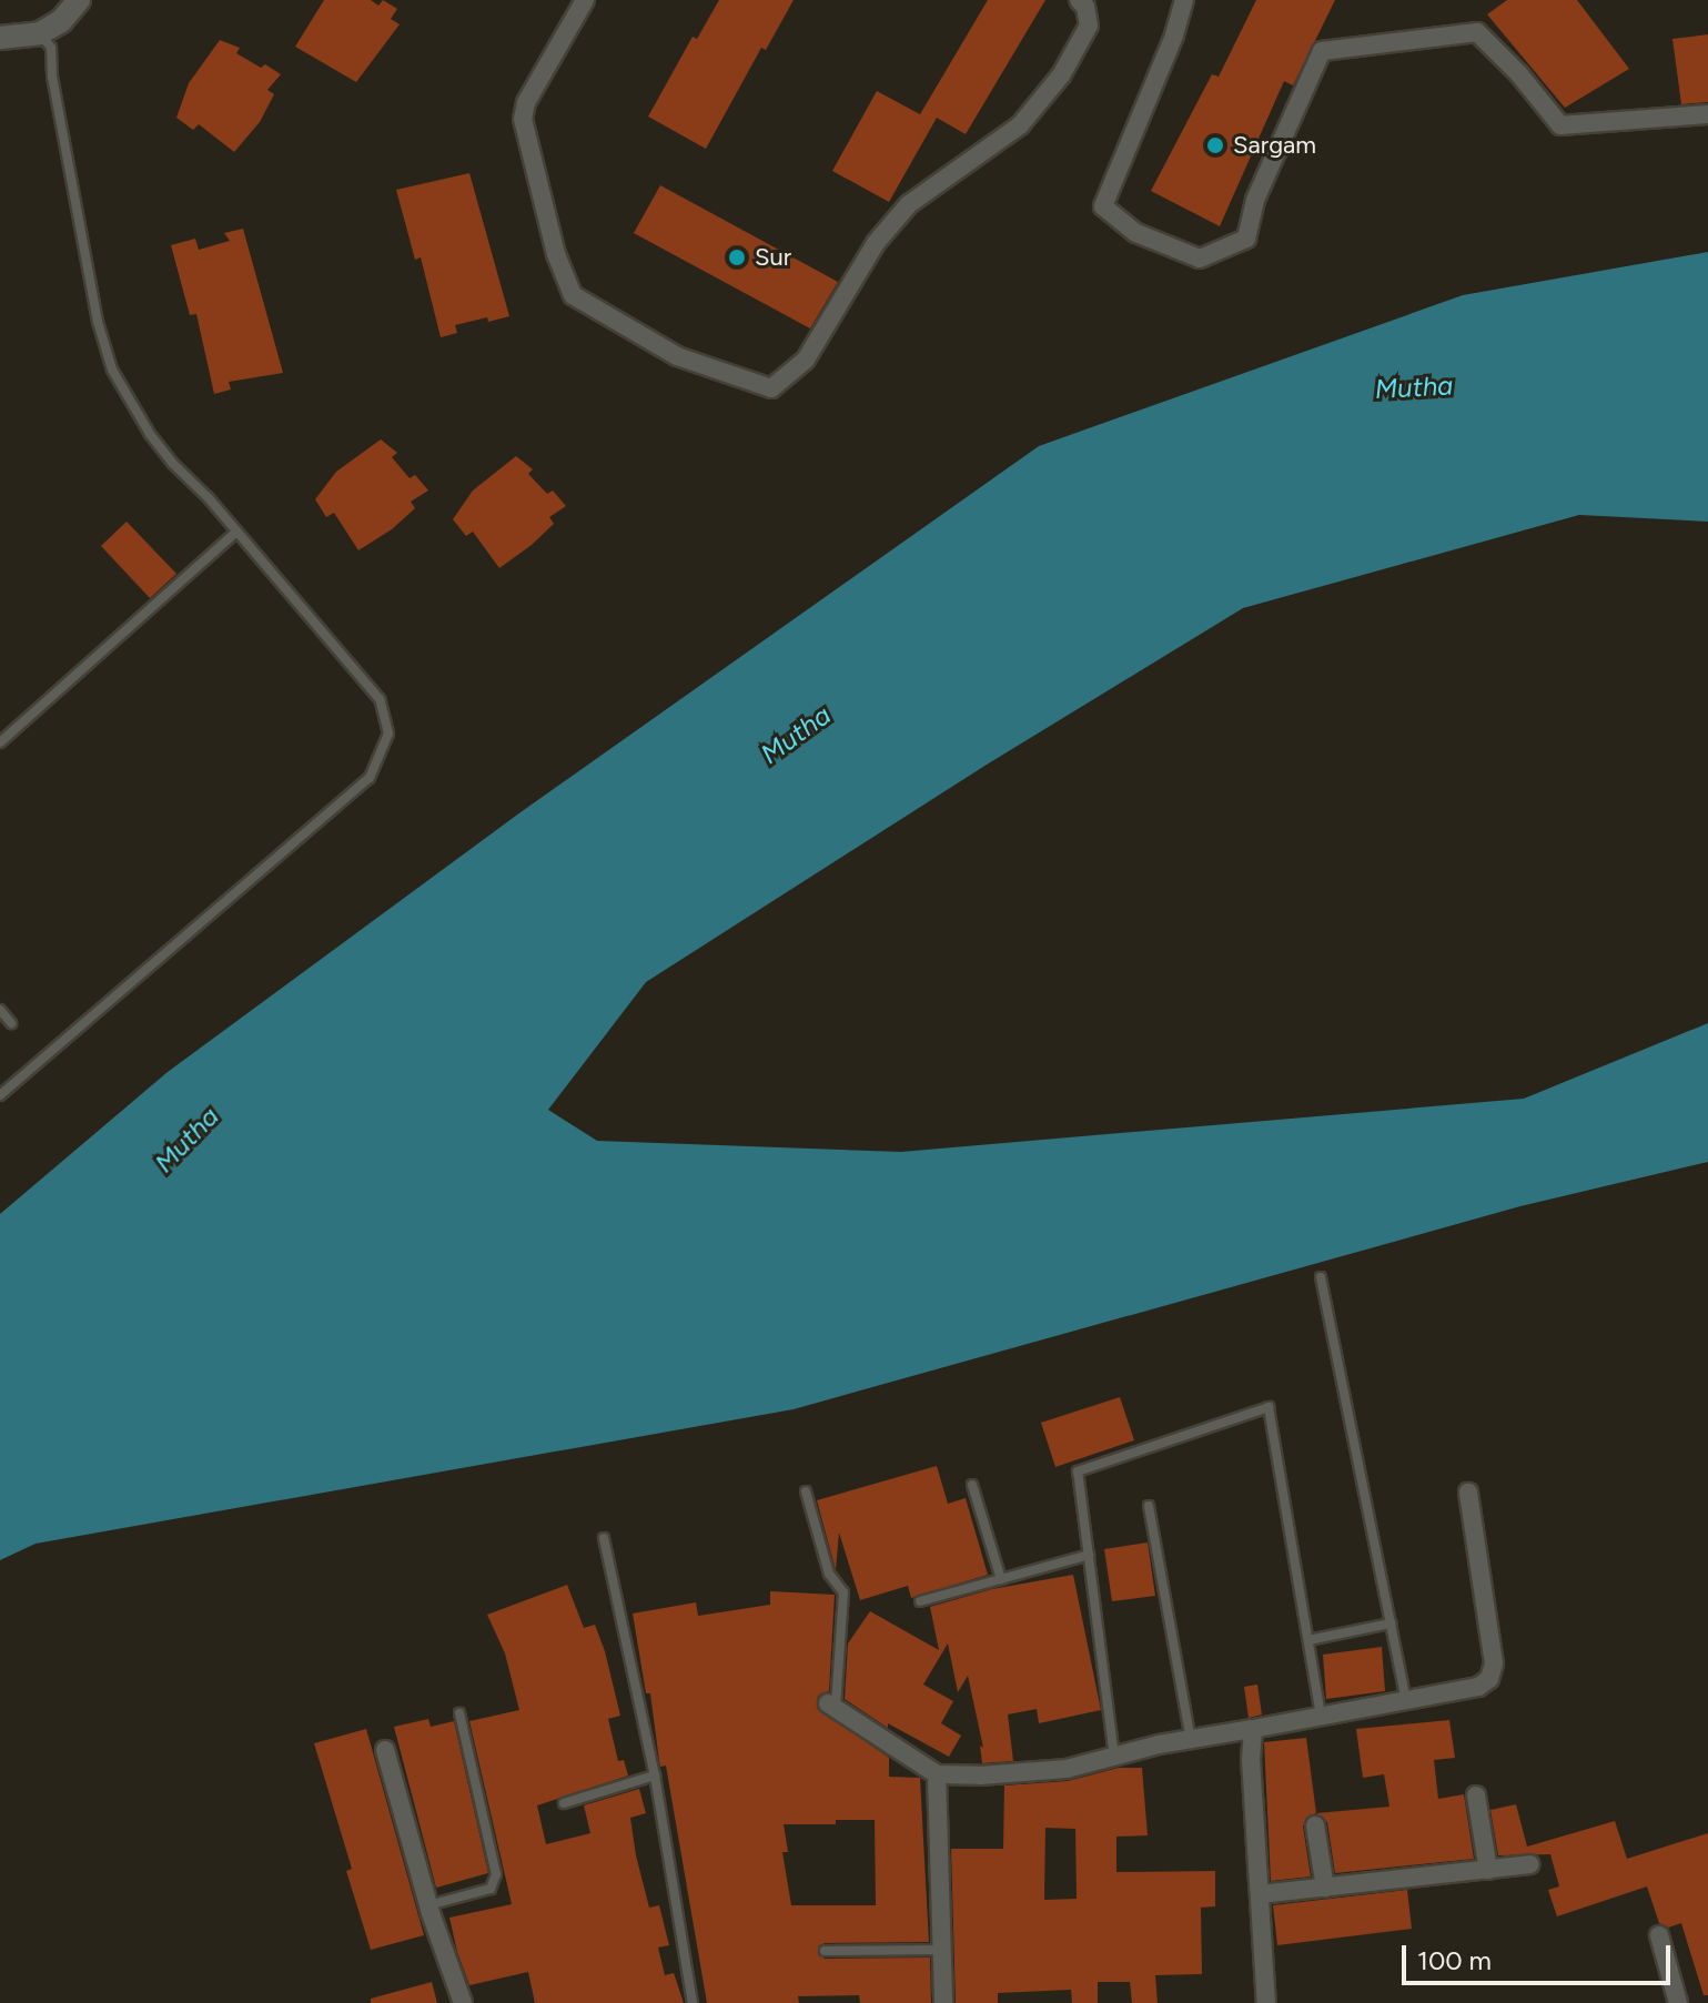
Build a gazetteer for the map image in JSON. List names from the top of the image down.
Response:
{
  "water": ["Mutha"],
  "places": ["Sargam", "Sur"],
  "scale_bar": "100 m"
}
